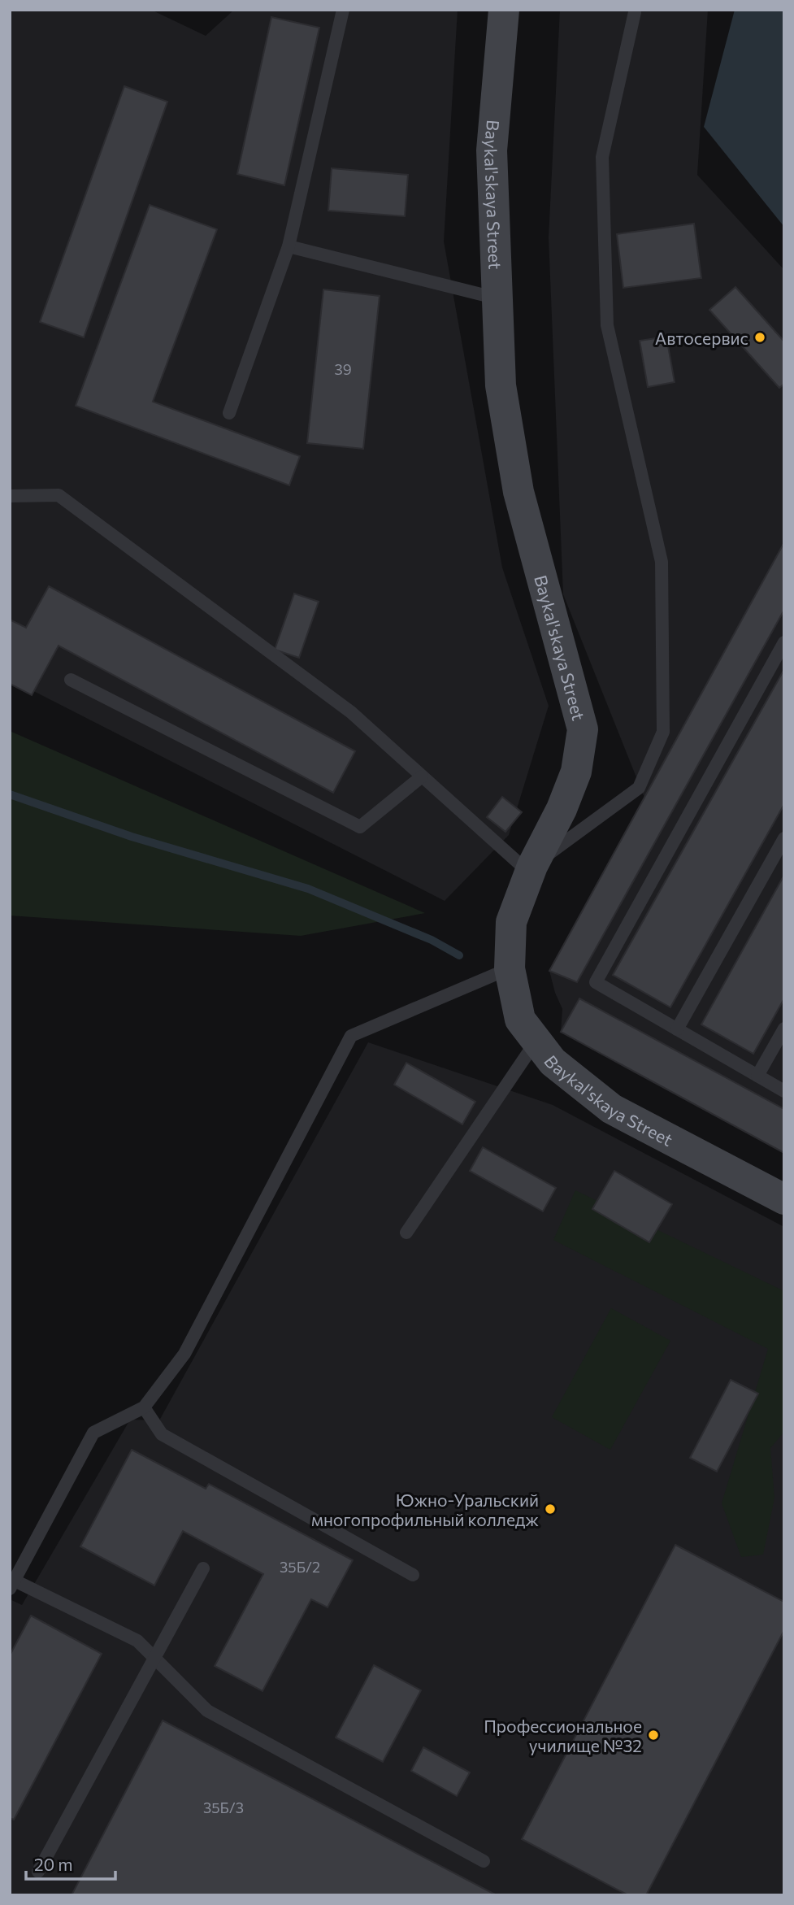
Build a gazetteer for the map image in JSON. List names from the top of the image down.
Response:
{
  "streets": {
    "street": ["Baykal'skaya Street"]
  },
  "places": ["Автосервис", "Южно-Уральский многопрофильный колледж", "Профессиональное училище №32"],
  "house_numbers": ["39", "35Б/2", "35Б/3"],
  "scale_bar": "20 m"
}
